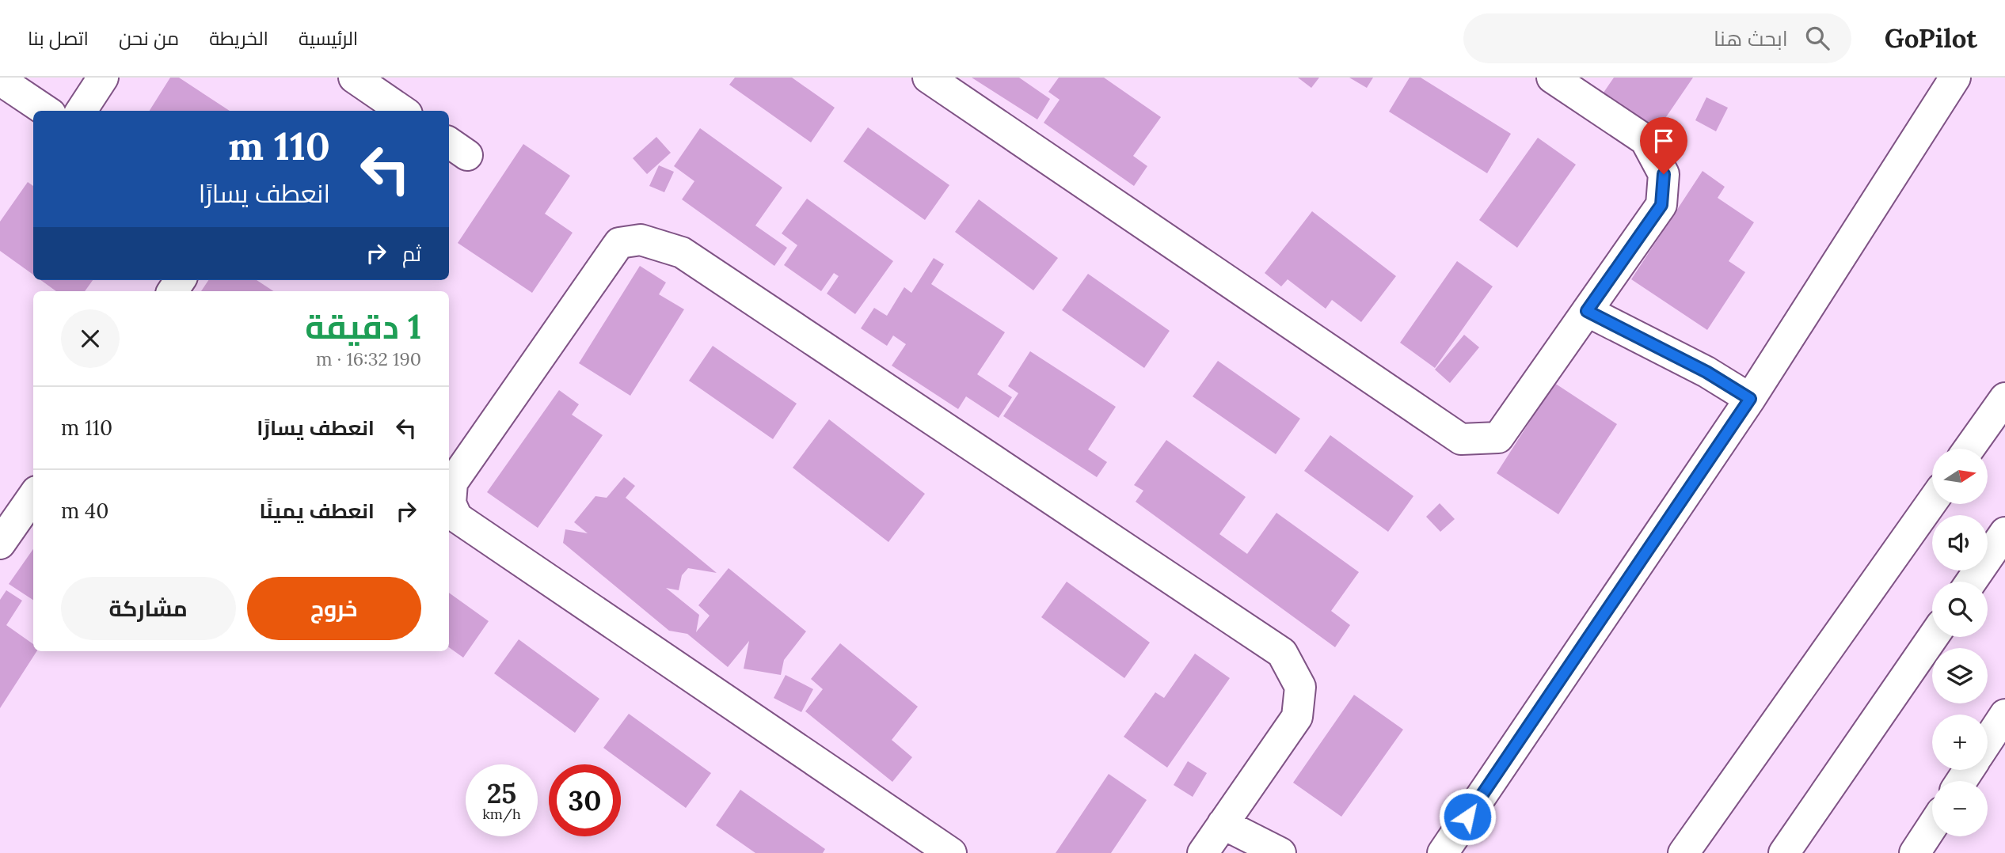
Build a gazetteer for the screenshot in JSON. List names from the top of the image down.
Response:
{
  "north": "right",
  "page": {
    "header": "GoPilot",
    "search": "ابحث هنا",
    "nav": [
      "الرئيسية",
      "الخريطة",
      "من نحن",
      "اتصل بنا"
    ],
    "turn": ["110 m", "انعطف يسارًا"],
    "then": "ثم",
    "heading": ["1 دقيقة", "190 m · 16:32"],
    "list": [
      {
        "name": "انعطف يسارًا",
        "value": "110 m"
      },
      {
        "name": "انعطف يمينًا",
        "value": "40 m"
      }
    ],
    "map_buttons": ["+", "−"],
    "buttons": ["خروج", "مشاركة"],
    "speed": "25 km/h",
    "limit": "30"
  }
}
